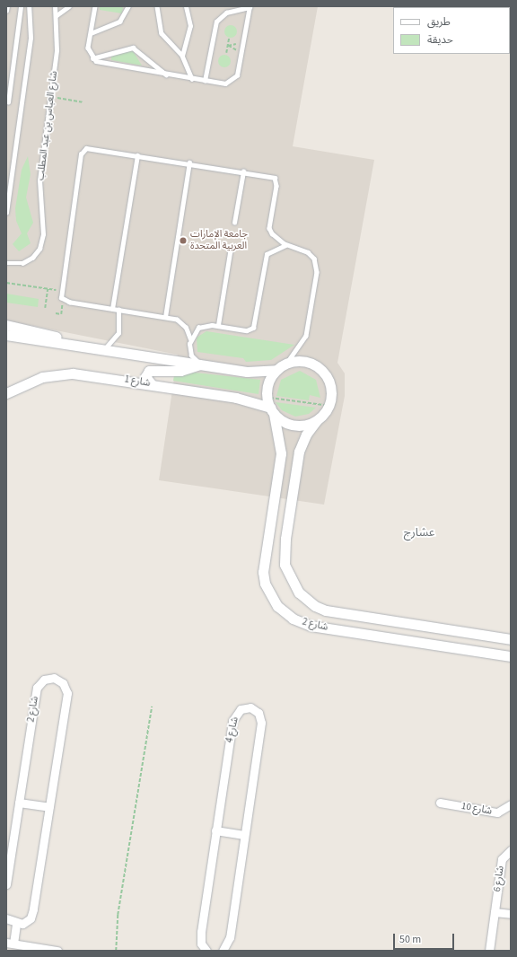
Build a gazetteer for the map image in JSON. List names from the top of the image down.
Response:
{
  "streets": {
    "street": [
      "شارع 1",
      "شارع 2",
      "شارع 4",
      "شارع 10",
      "شارع 6"
    ],
    "lane": ["شارع العباس بن عبد المطلب"]
  },
  "crossings": [
    ["شارع 1", "شارع 2"]
  ],
  "districts": ["عشارج"],
  "places": ["جامعة الإمارات العربية المتحدة"],
  "legend": ["طريق", "حديقة"],
  "scale_bar": "50 m"
}
